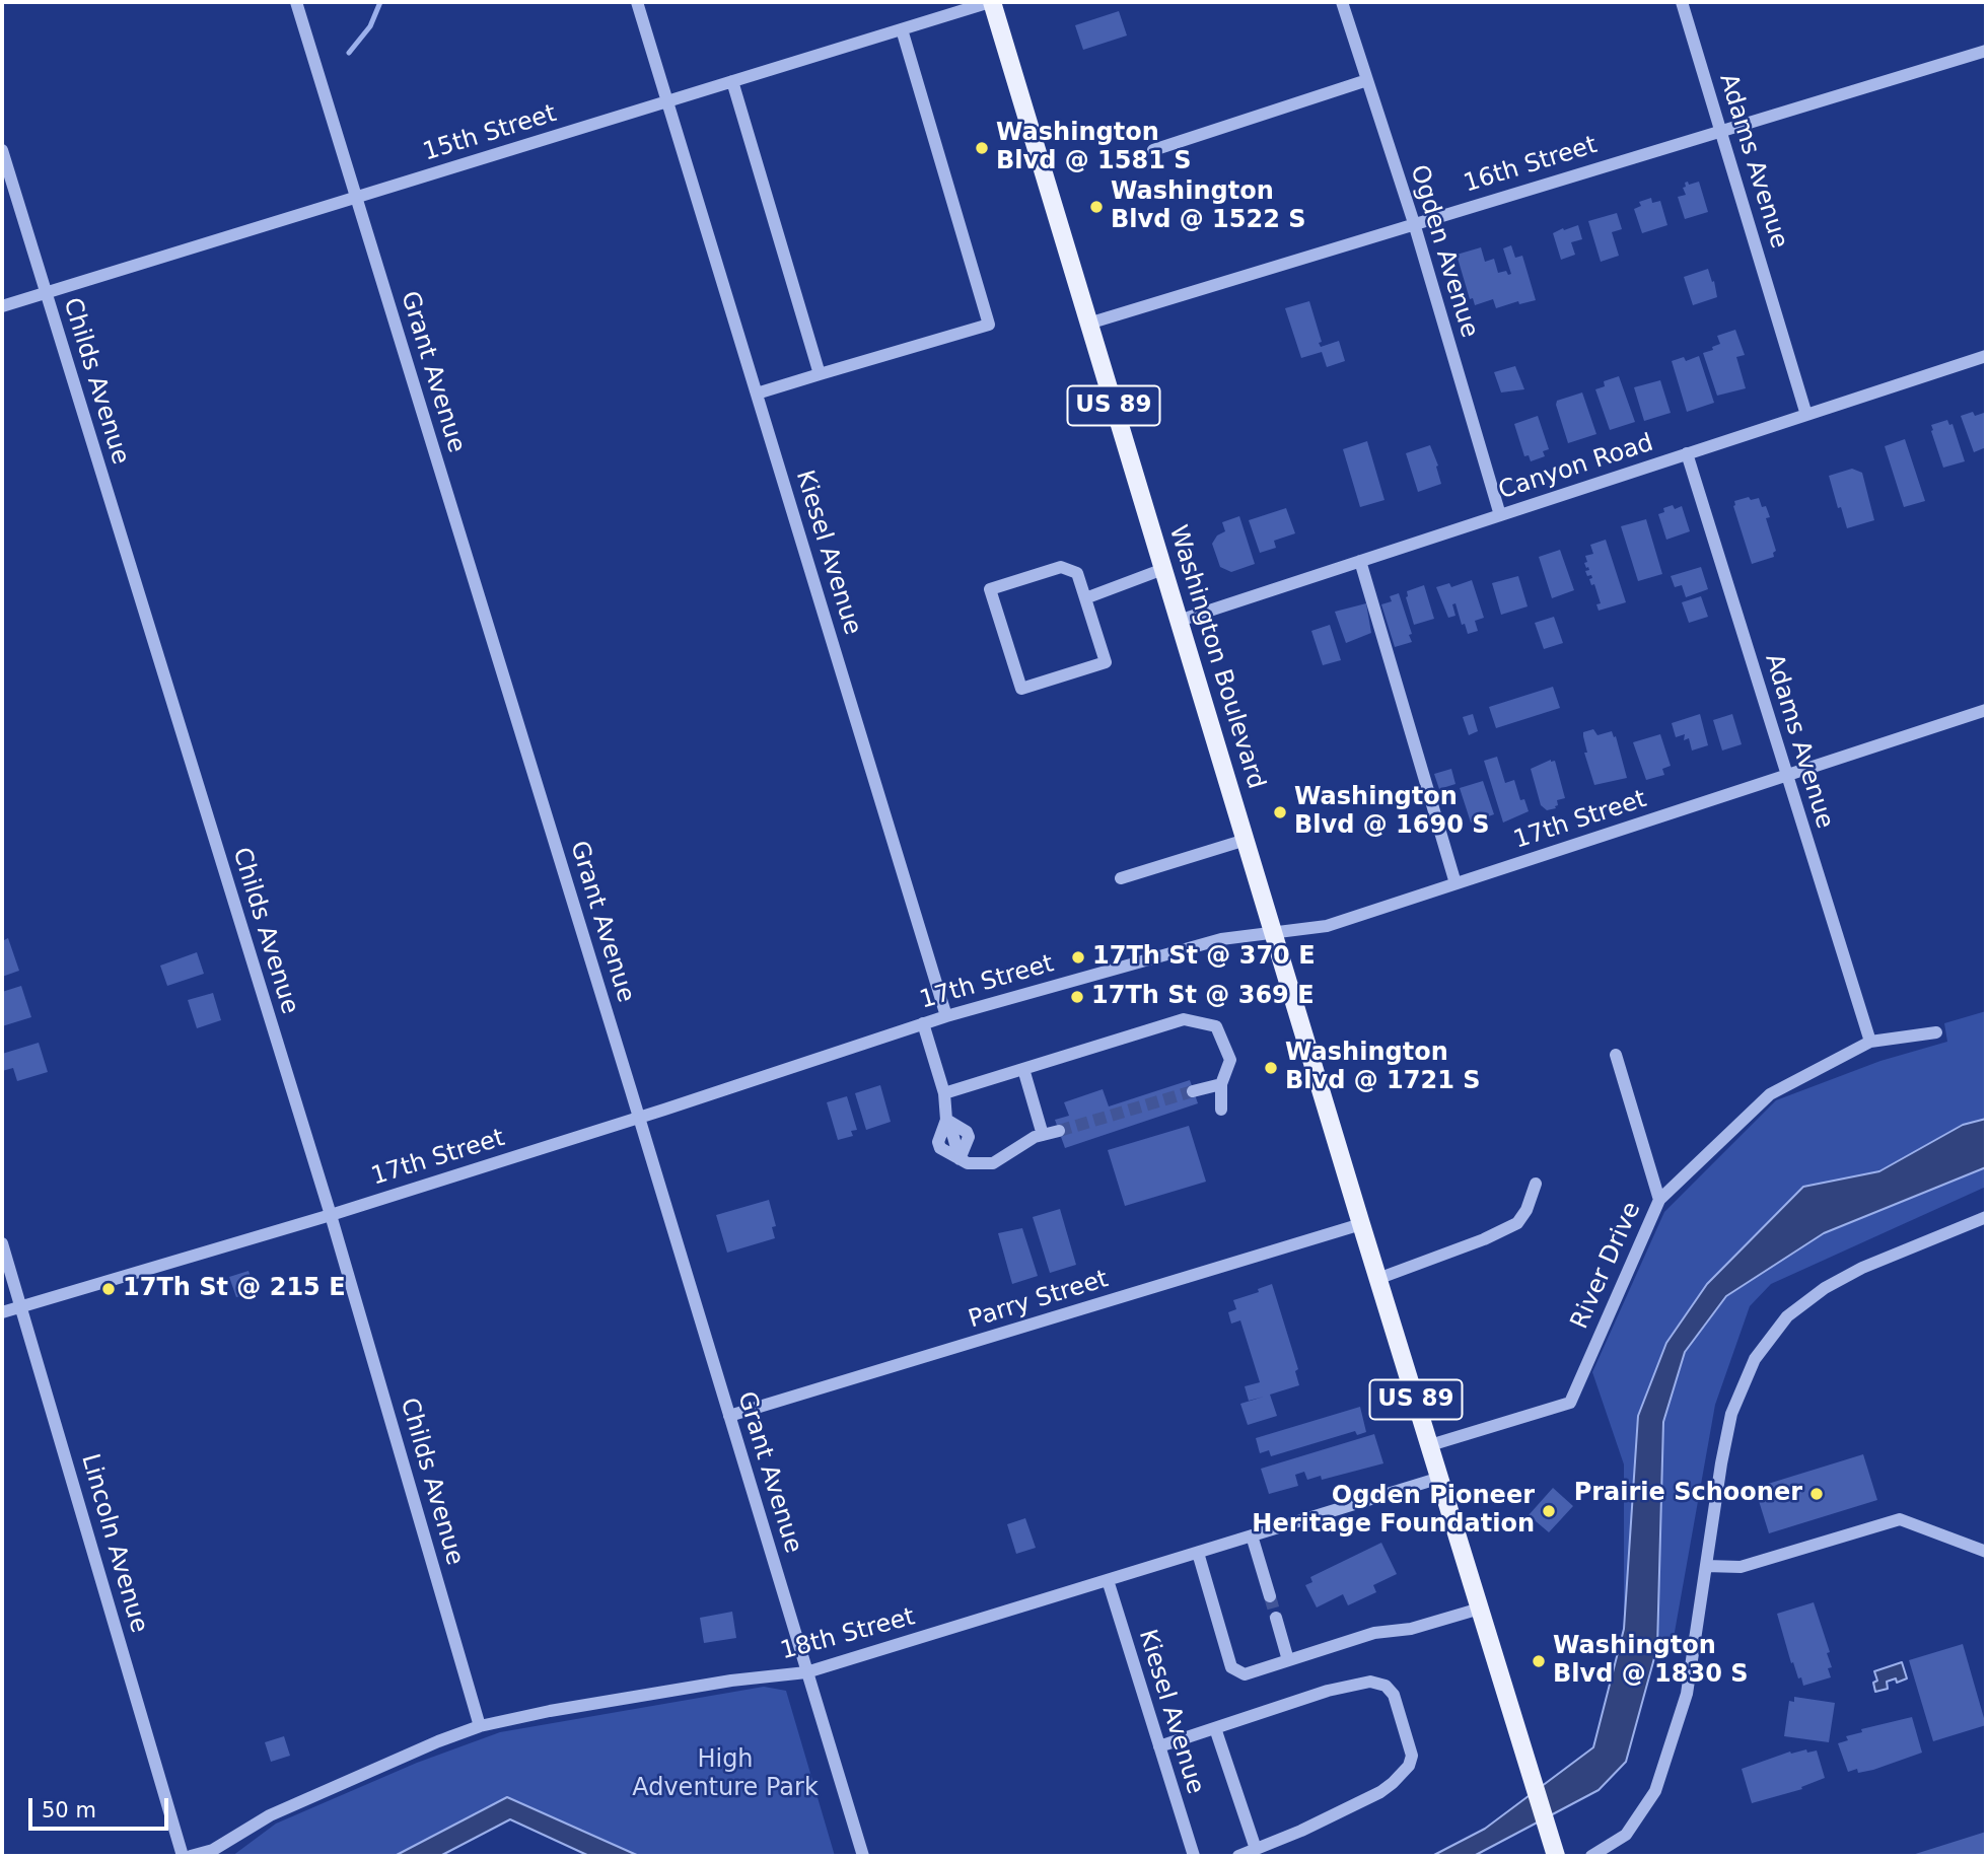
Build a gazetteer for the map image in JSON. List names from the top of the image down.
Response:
{
  "streets": {
    "main road": ["US 89", "Washington Boulevard"],
    "street": [
      "15th Street",
      "Adams Avenue",
      "16th Street",
      "Ogden Avenue",
      "Grant Avenue",
      "Childs Avenue",
      "Canyon Road",
      "Kiesel Avenue",
      "17th Street",
      "River Drive",
      "Parry Street",
      "Lincoln Avenue",
      "18th Street"
    ]
  },
  "crossings": [
    ["15th Street", "Grant Avenue"],
    ["15th Street", "Childs Avenue"],
    ["15th Street", "Kiesel Avenue"],
    ["15th Street", "Washington Boulevard"],
    ["Adams Avenue", "16th Street"],
    ["Adams Avenue", "Canyon Road"],
    ["Adams Avenue", "17th Street"],
    ["Adams Avenue", "River Drive"],
    ["16th Street", "Ogden Avenue"],
    ["16th Street", "Washington Boulevard"],
    ["Ogden Avenue", "Canyon Road"],
    ["Grant Avenue", "17th Street"],
    ["Grant Avenue", "Parry Street"],
    ["Grant Avenue", "18th Street"],
    ["Childs Avenue", "17th Street"],
    ["Childs Avenue", "18th Street"],
    ["Canyon Road", "Washington Boulevard"],
    ["Kiesel Avenue", "17th Street"],
    ["Kiesel Avenue", "18th Street"],
    ["Washington Boulevard", "17th Street"],
    ["Washington Boulevard", "River Drive"],
    ["Washington Boulevard", "Parry Street"],
    ["Washington Boulevard", "18th Street"],
    ["17th Street", "Lincoln Avenue"]
  ],
  "parks": ["High Adventure Park"],
  "places": [
    "Washington Blvd @ 1581 S",
    "Washington Blvd @ 1522 S",
    "Washington Blvd @ 1690 S",
    "17Th St @ 370 E",
    "17Th St @ 369 E",
    "Washington Blvd @ 1721 S",
    "17Th St @ 215 E",
    "Prairie Schooner",
    "Ogden Pioneer Heritage Foundation",
    "Washington Blvd @ 1830 S"
  ],
  "scale_bar": "50 m"
}
